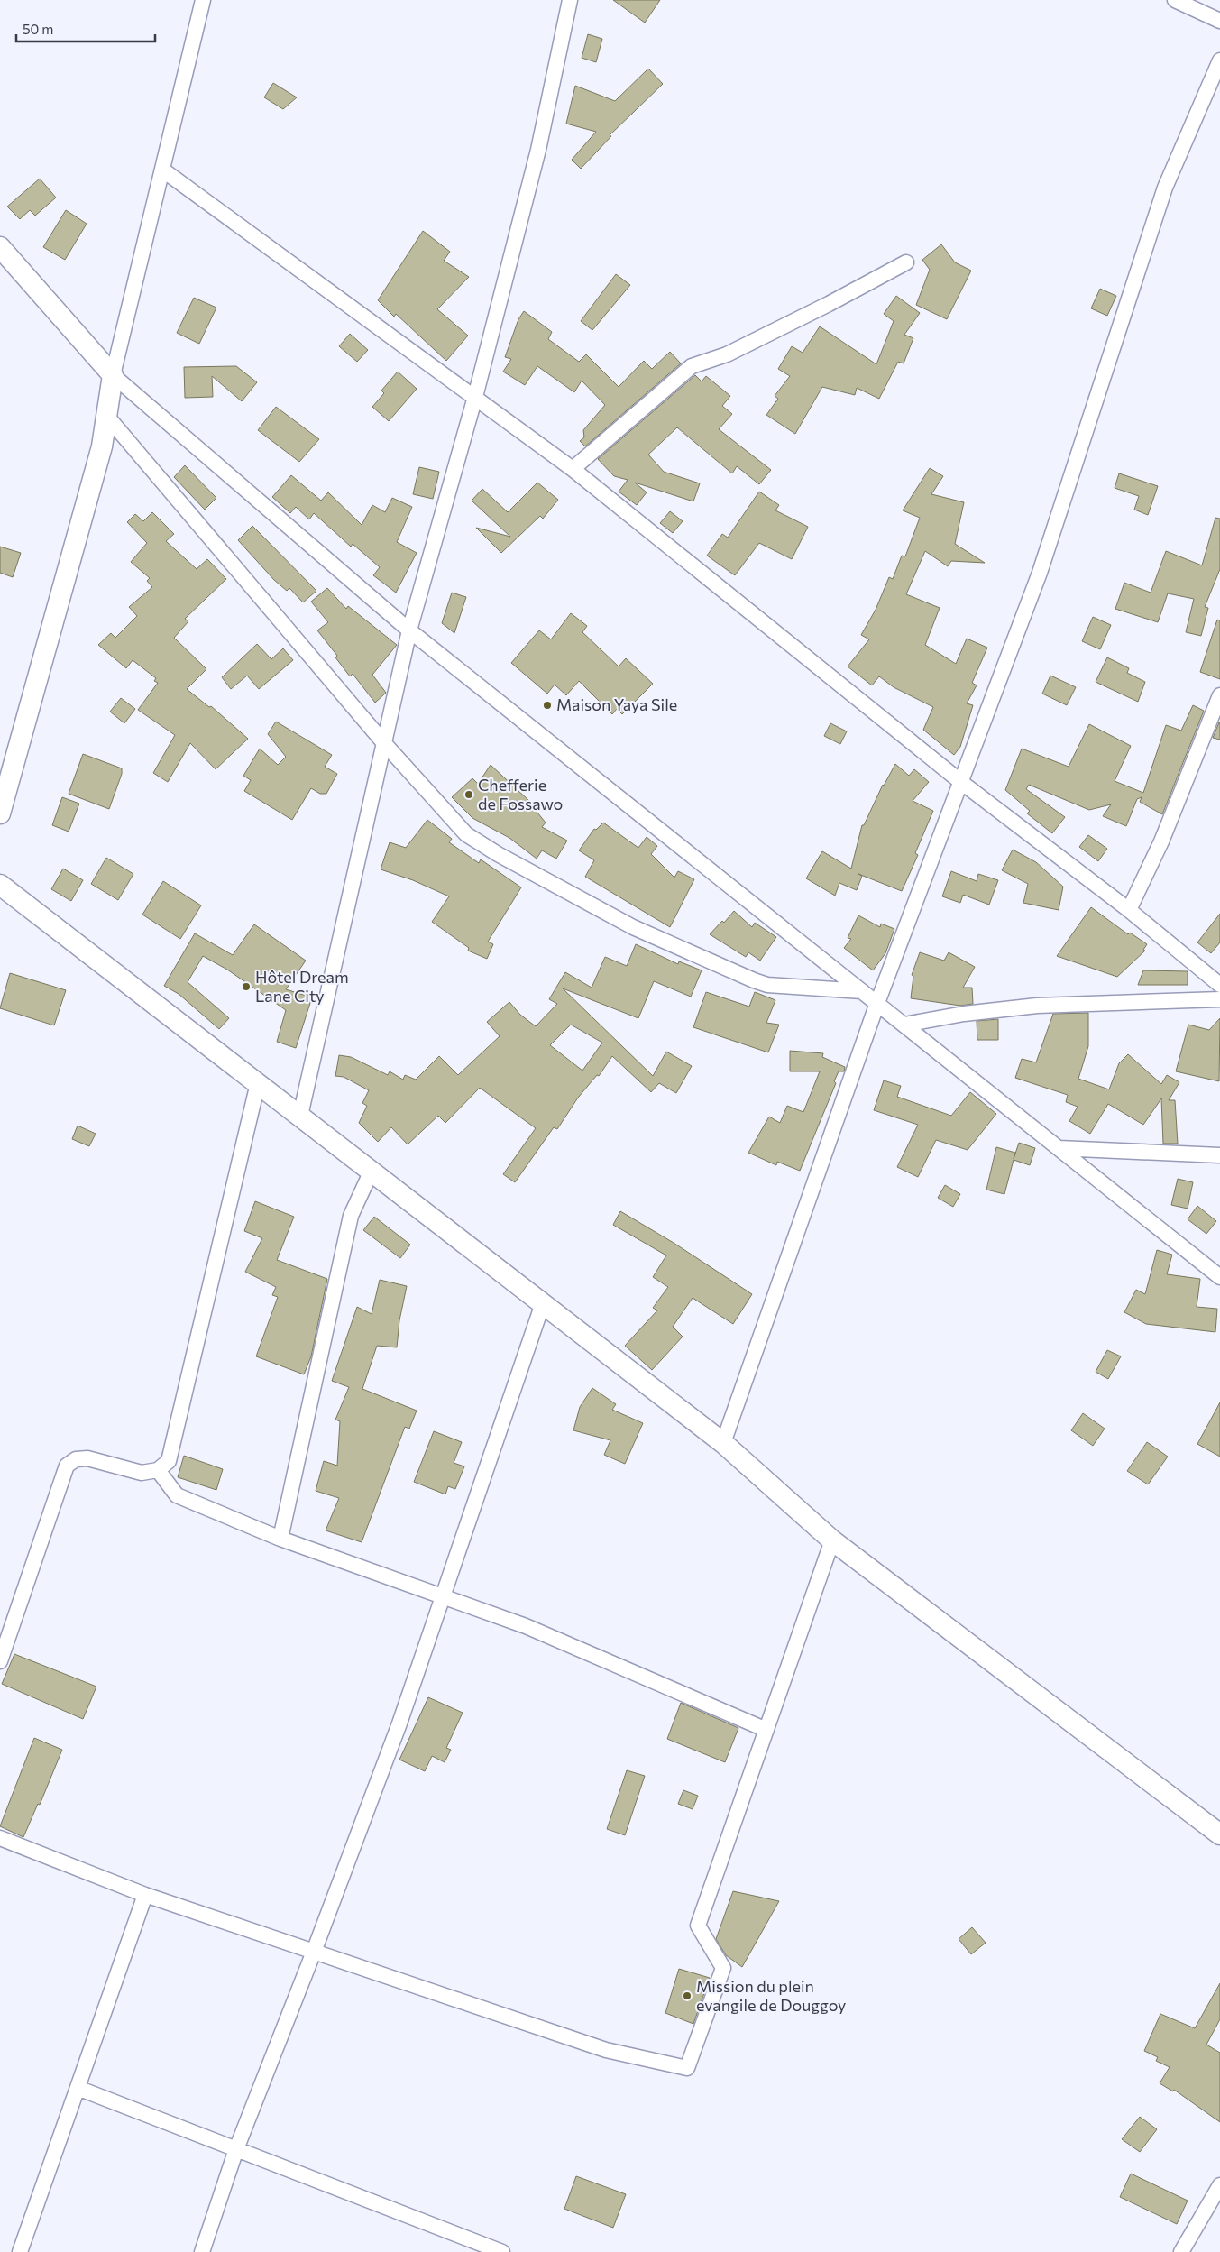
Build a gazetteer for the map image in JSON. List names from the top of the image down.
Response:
{
  "places": [
    "Maison Yaya Sile",
    "Chefferie de Fossawo",
    "Hôtel Dream Lane City",
    "Mission du plein evangile de Douggoy"
  ],
  "scale_bar": "50 m"
}
